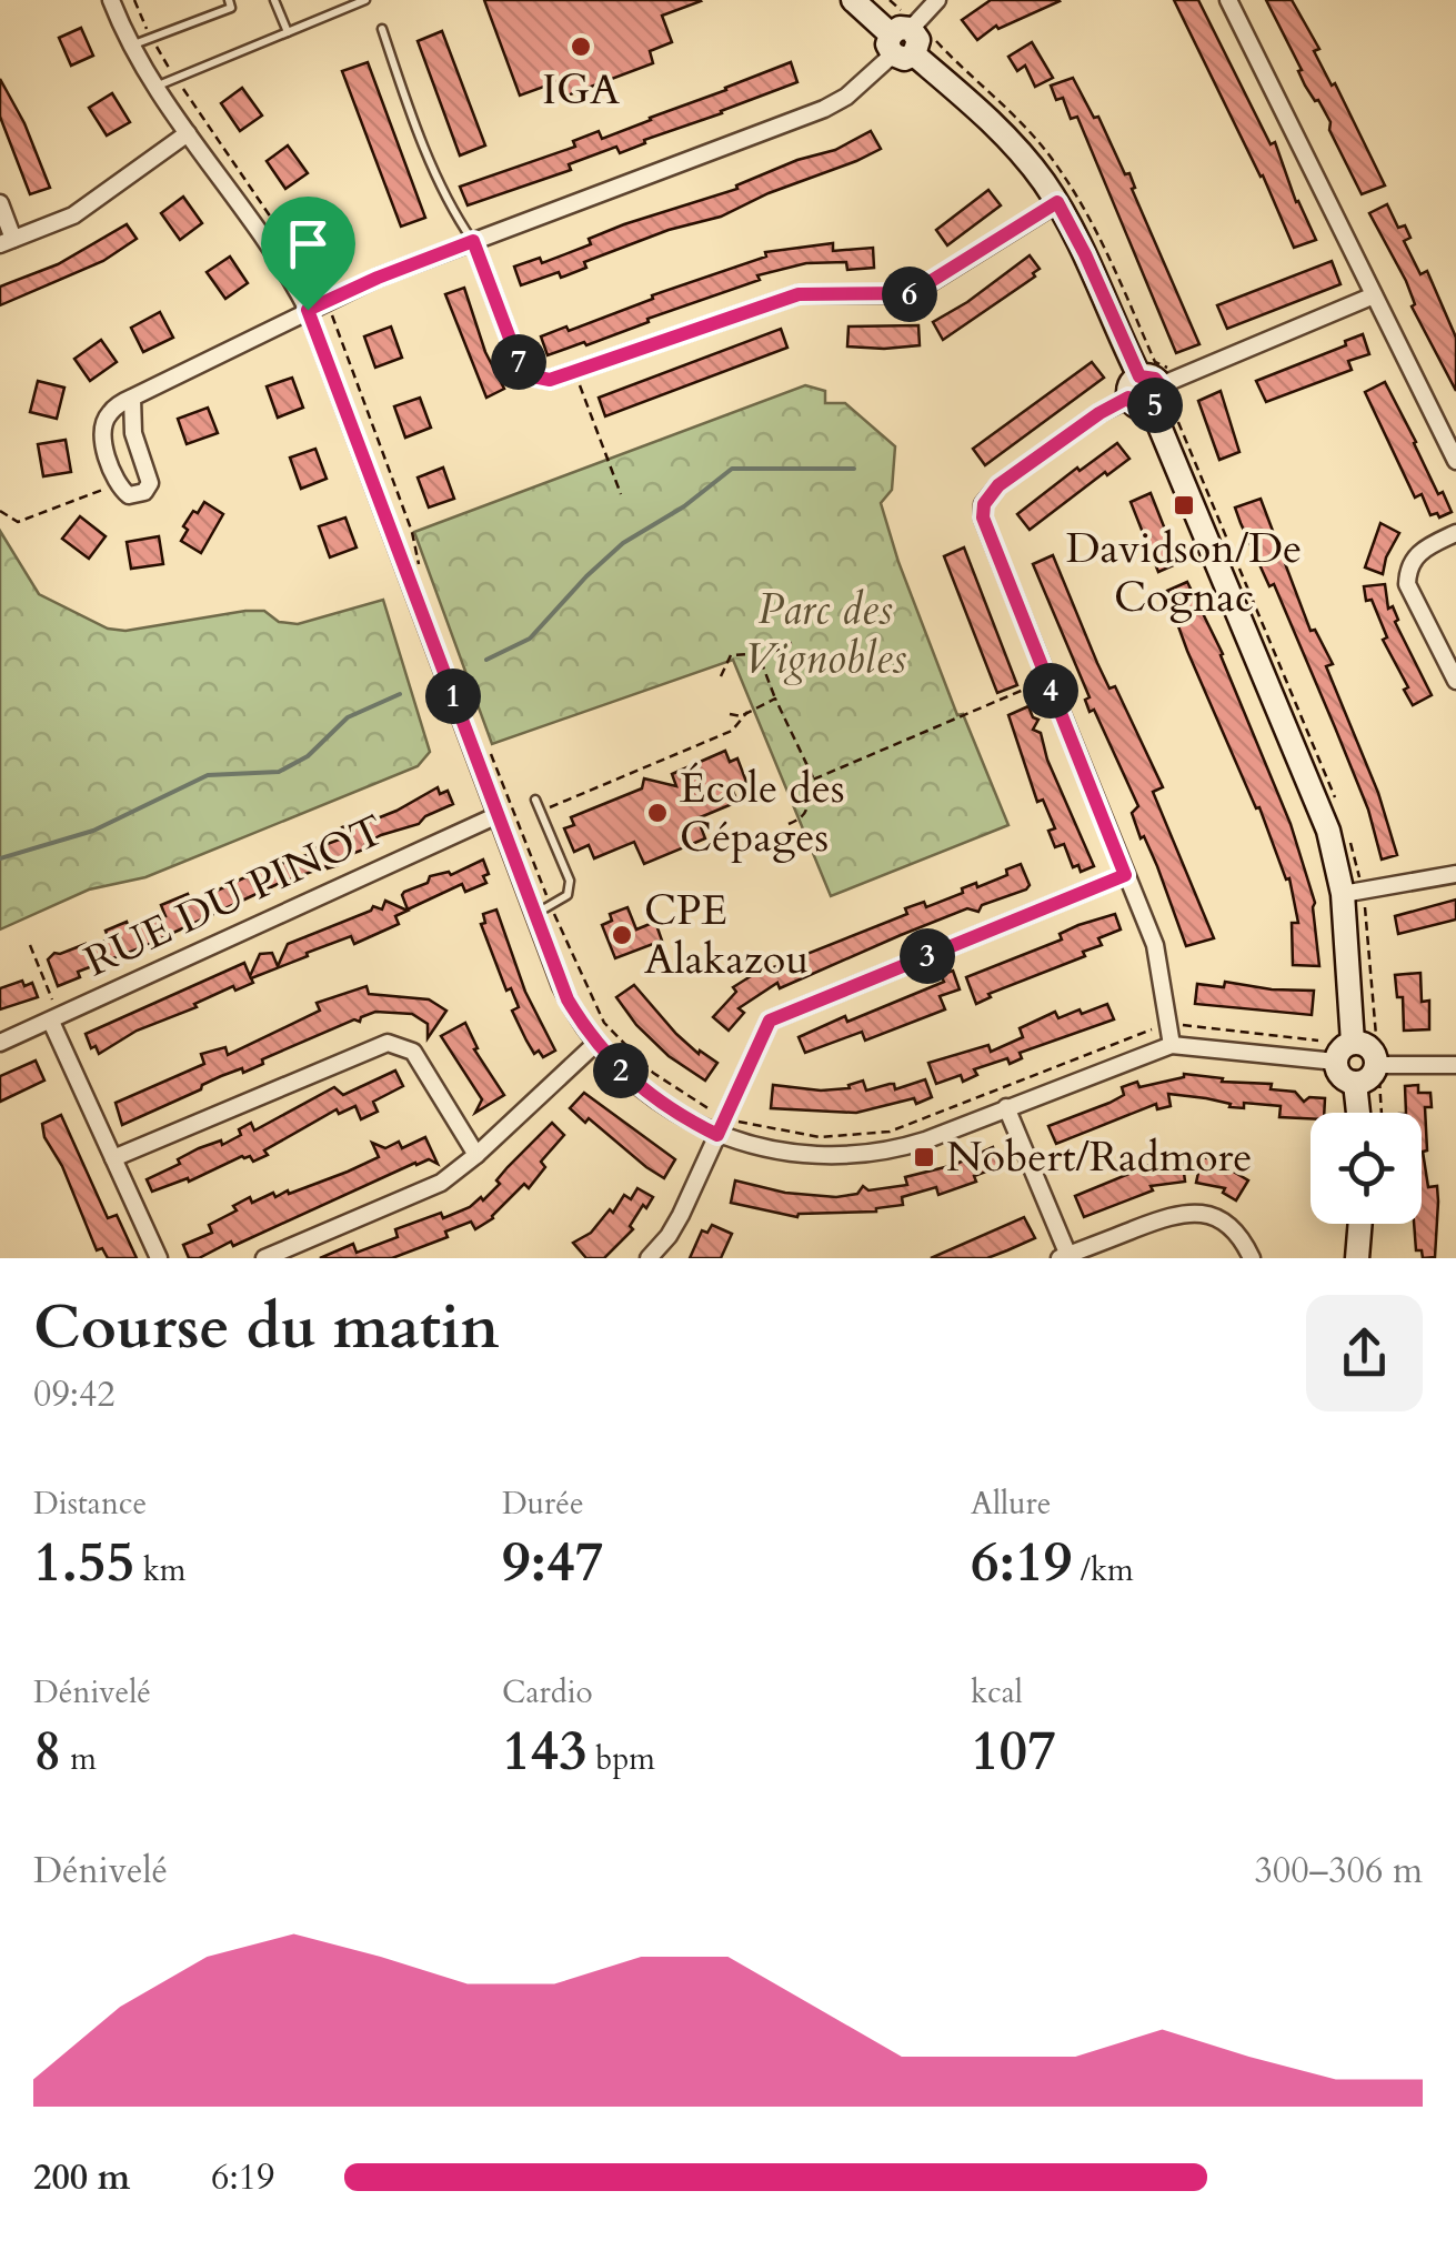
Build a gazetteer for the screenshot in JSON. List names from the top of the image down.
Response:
{
  "streets": {
    "street": ["RUE DU PINOT"]
  },
  "parks": ["Parc des Vignobles"],
  "places": {
    "other": ["IGA", "École des Cépages", "CPE Alakazou"],
    "transit": ["Davidson/De Cognac", "Nobert/Radmore"]
  },
  "page": {
    "pins": [
      "6",
      "7",
      "5",
      "4",
      "1",
      "3",
      "2"
    ],
    "heading": ["Course du matin", "09:42"],
    "stats": [
      ["Distance", "1.55 km"],
      ["Durée", "9:47"],
      ["Allure", "6:19 /km"],
      ["Dénivelé", "8 m"],
      ["Cardio", "143 bpm"],
      ["kcal", "107"]
    ],
    "chart": ["Dénivelé", "300–306 m"],
    "list": [
      {
        "name": "200 m",
        "note": "6:19"
      }
    ]
  }
}
